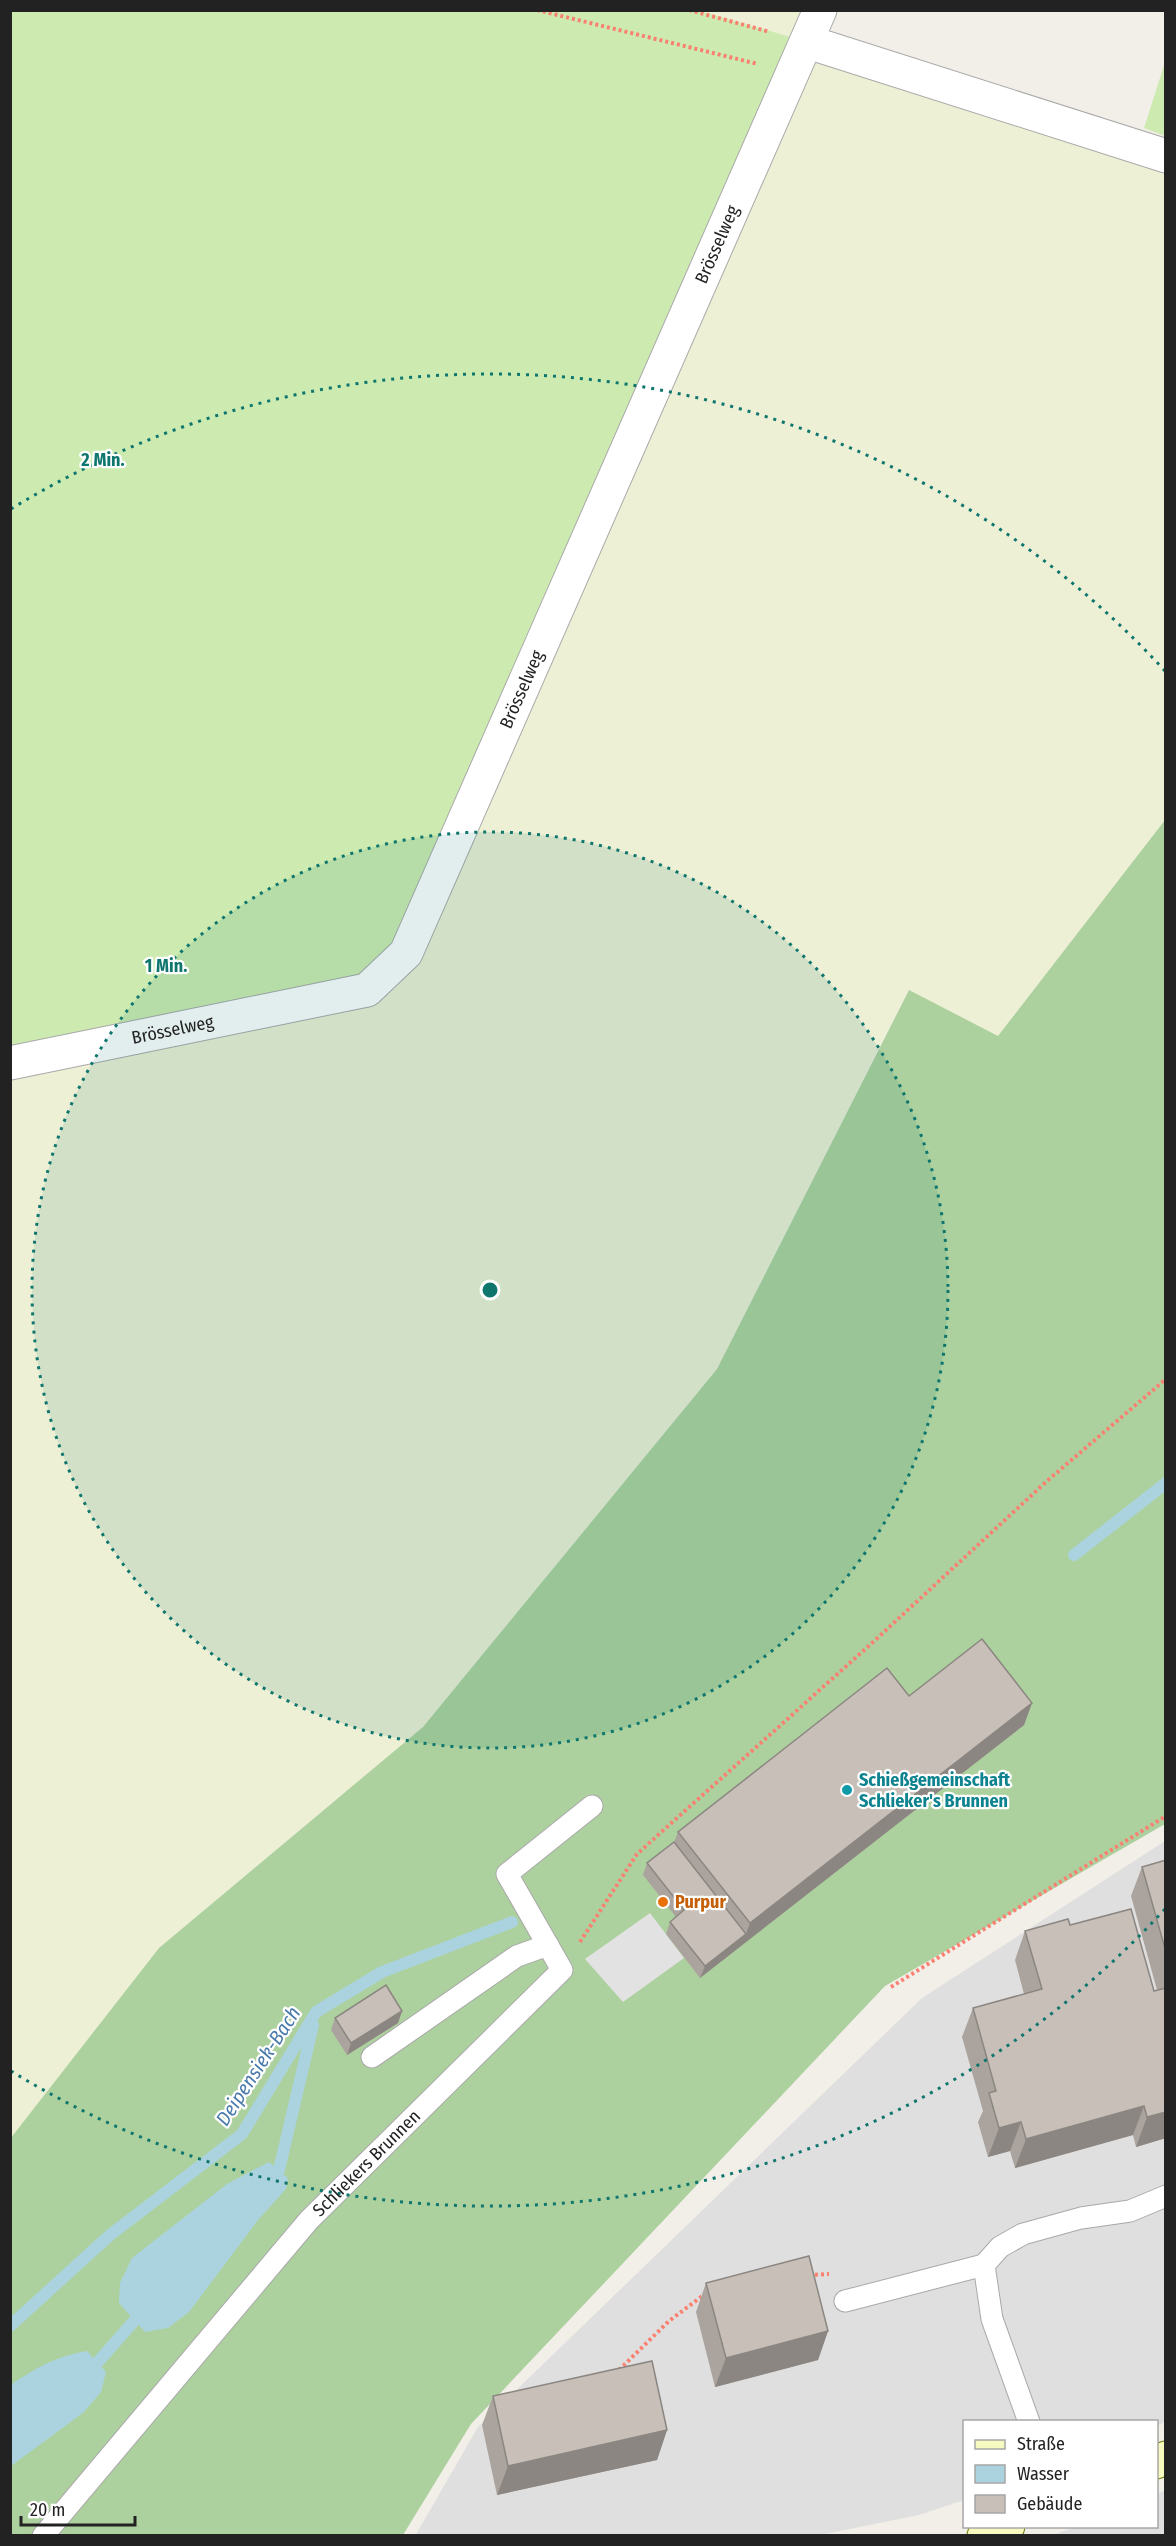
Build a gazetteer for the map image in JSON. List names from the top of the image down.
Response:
{
  "streets": {
    "street": ["Brösselweg"],
    "lane": ["Schliekers Brunnen"]
  },
  "water": ["Deipensiek-Bach"],
  "places": ["Schießgemeinschaft Schlieker's Brunnen", "Purpur"],
  "legend": ["Straße", "Wasser", "Gebäude"],
  "scale_bar": "20 m",
  "rings": ["2 Min.", "1 Min."]
}
